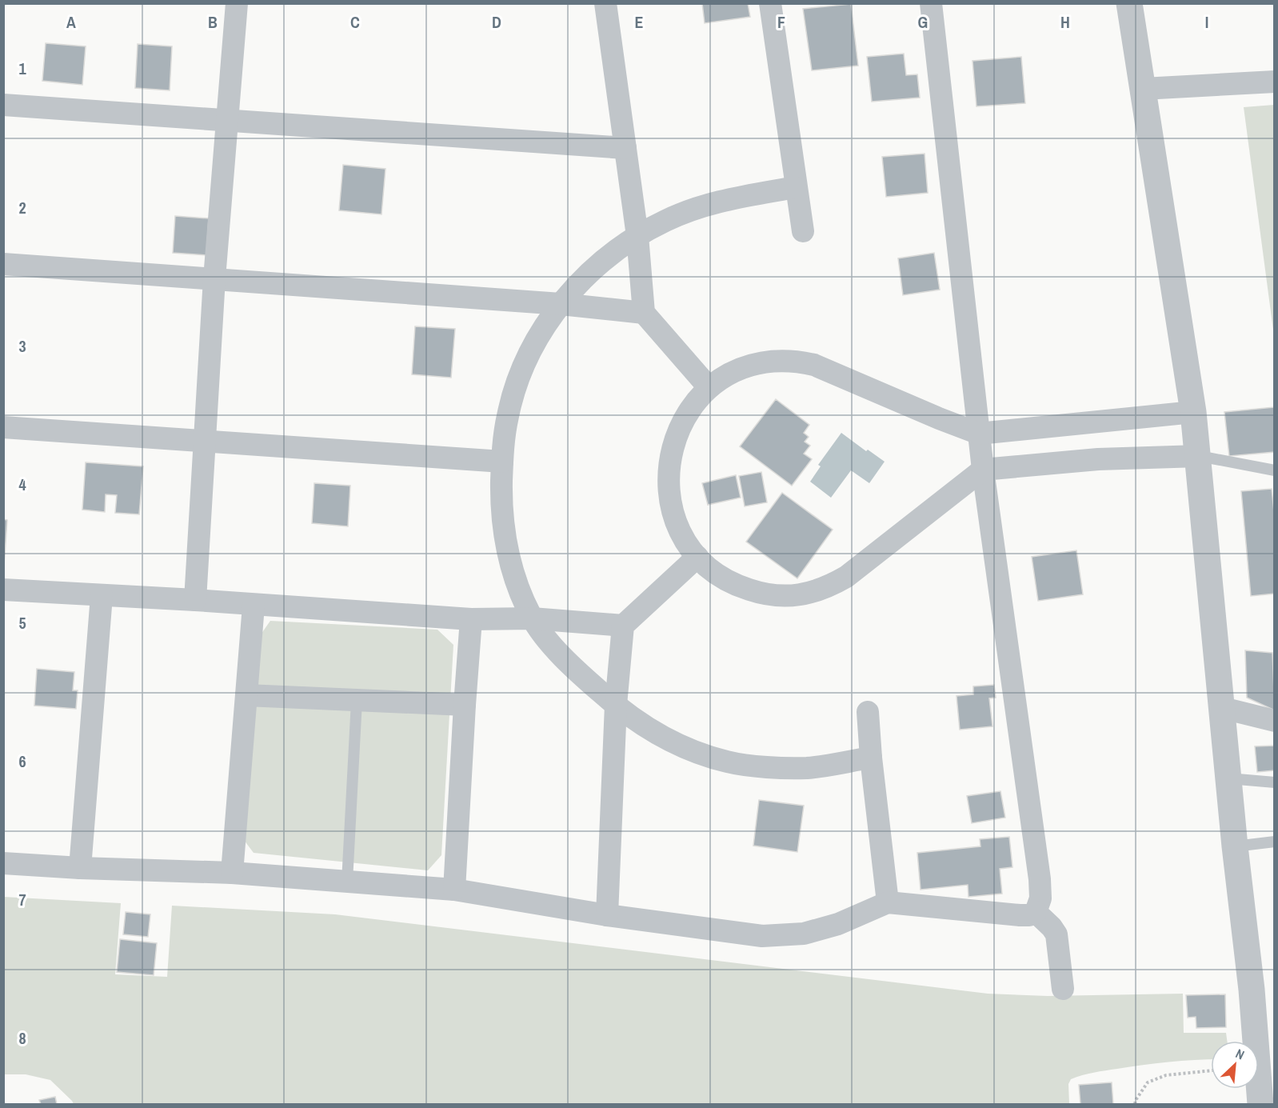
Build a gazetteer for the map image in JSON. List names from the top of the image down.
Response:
{
  "north": "top right",
  "grid": {
    "columns": [
      "A",
      "B",
      "C",
      "D",
      "E",
      "F",
      "G",
      "H",
      "I"
    ],
    "rows": [
      "1",
      "2",
      "3",
      "4",
      "5",
      "6",
      "7",
      "8"
    ]
  }
}
